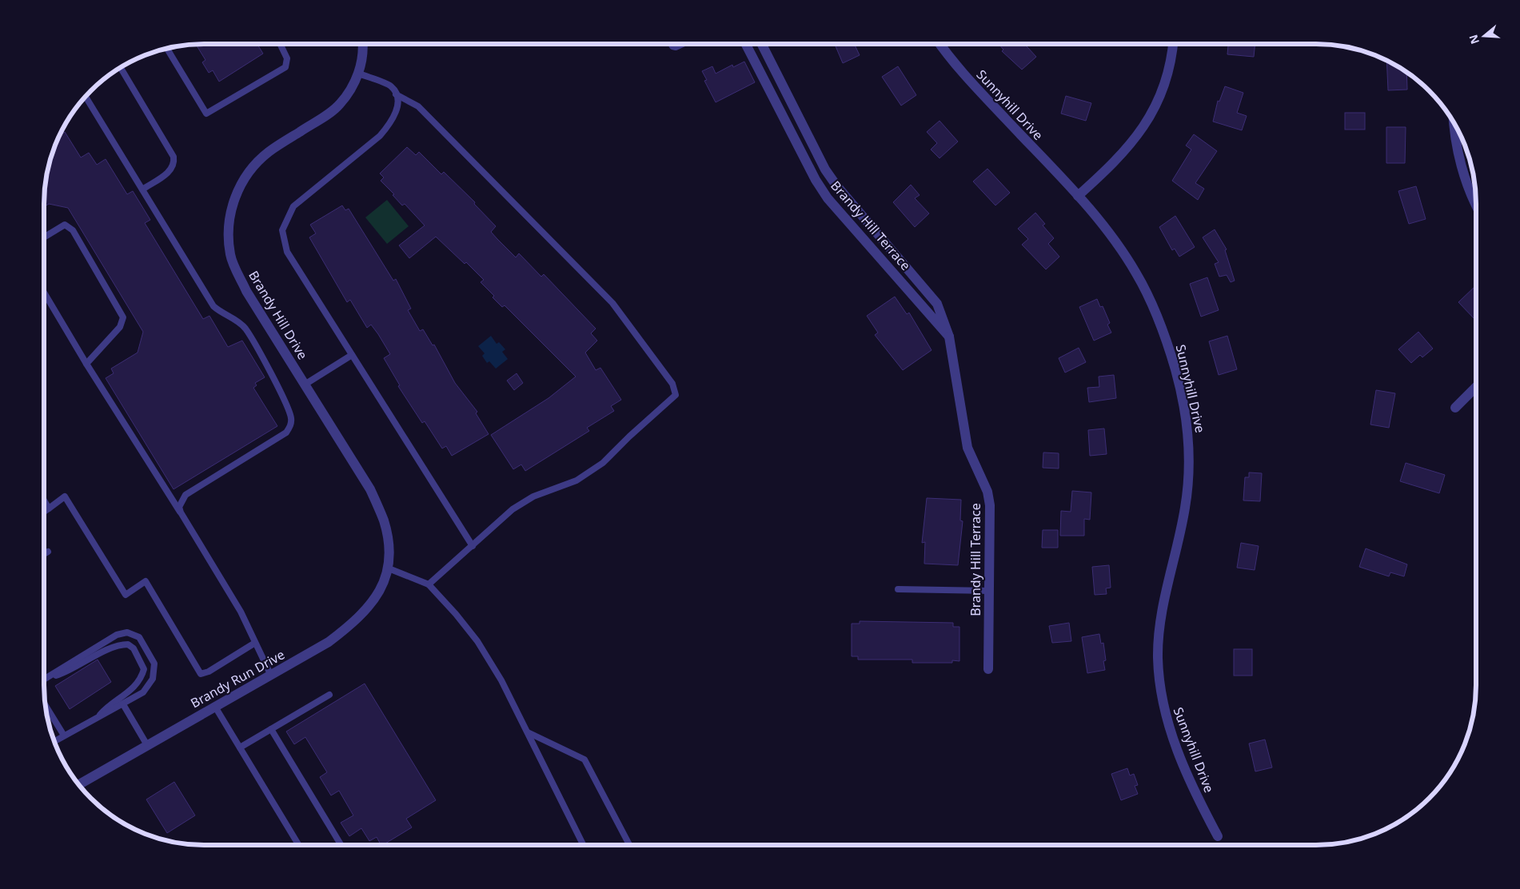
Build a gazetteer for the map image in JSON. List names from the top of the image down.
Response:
{
  "streets": {
    "street": [
      "Sunnyhill Drive",
      "Brandy Hill Terrace",
      "Brandy Hill Drive",
      "Brandy Run Drive"
    ]
  },
  "crossings": [
    ["Brandy Hill Drive", "Brandy Run Drive"]
  ],
  "north": "left"
}
